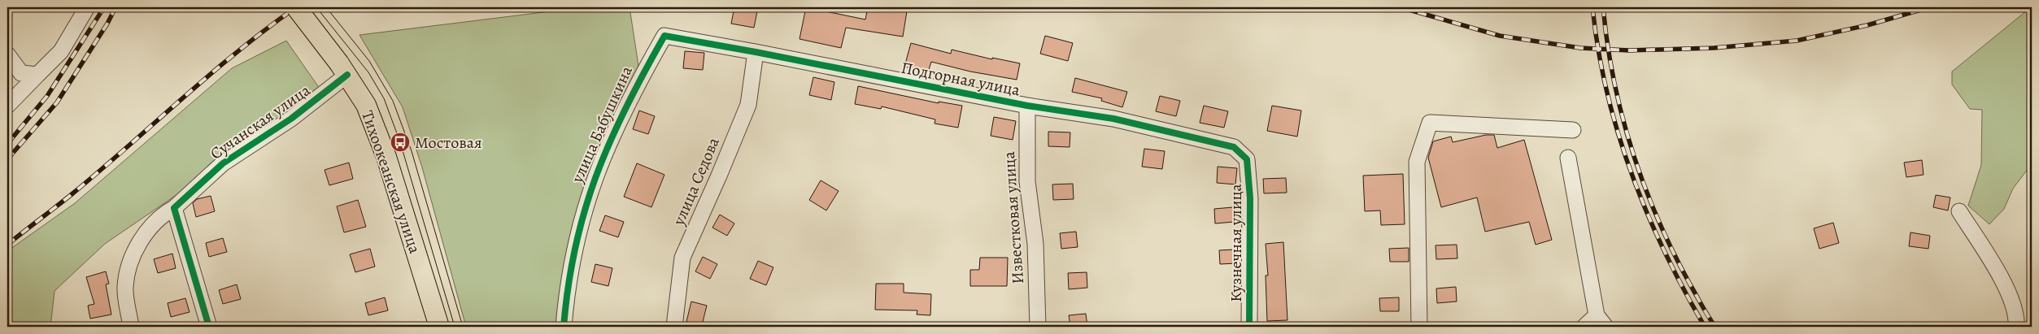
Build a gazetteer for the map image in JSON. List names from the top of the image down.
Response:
{
  "streets": {
    "main road": ["Тихоокеанская улица"],
    "street": [
      "Подгорная улица",
      "Сучанская улица",
      "улица Бабушкина",
      "улица Седова",
      "Известковая улица",
      "Кузнечная улица"
    ]
  },
  "crossings": [
    ["Подгорная улица", "улица Бабушкина"],
    ["Подгорная улица", "улица Седова"],
    ["Подгорная улица", "Известковая улица"],
    ["Подгорная улица", "Кузнечная улица"],
    ["Сучанская улица", "Тихоокеанская улица"]
  ],
  "places": {
    "bus stop": ["Мостовая"]
  }
}
